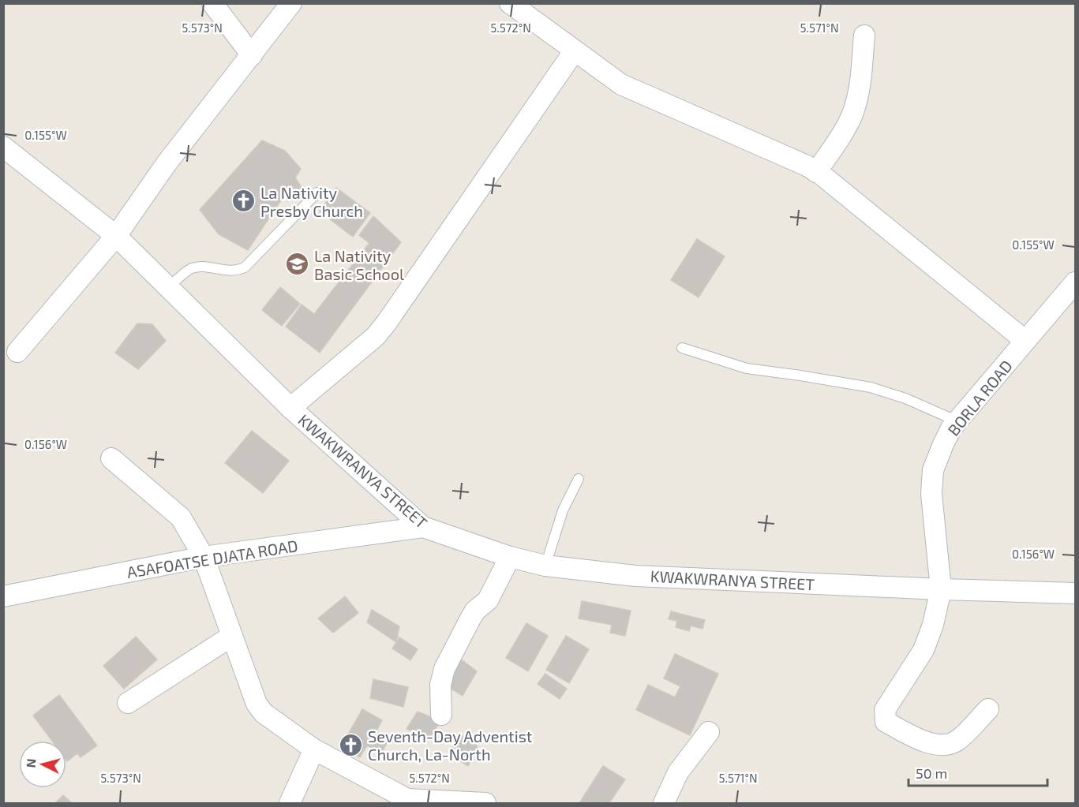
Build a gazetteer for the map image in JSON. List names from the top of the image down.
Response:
{
  "streets": {
    "street": ["BORLA ROAD", "KWAKWRANYA STREET", "ASAFOATSE DJATA ROAD"]
  },
  "crossings": [
    ["BORLA ROAD", "KWAKWRANYA STREET"],
    ["KWAKWRANYA STREET", "ASAFOATSE DJATA ROAD"]
  ],
  "places": {
    "church": ["La Nativity Presby Church", "Seventh-Day Adventist Church, La-North"],
    "school or university": ["La Nativity Basic School"]
  },
  "scale_bar": "50 m",
  "north": "left",
  "coordinates": [
    "5.573°N",
    "5.572°N",
    "5.571°N",
    "0.155°W",
    "0.156°W"
  ]
}
